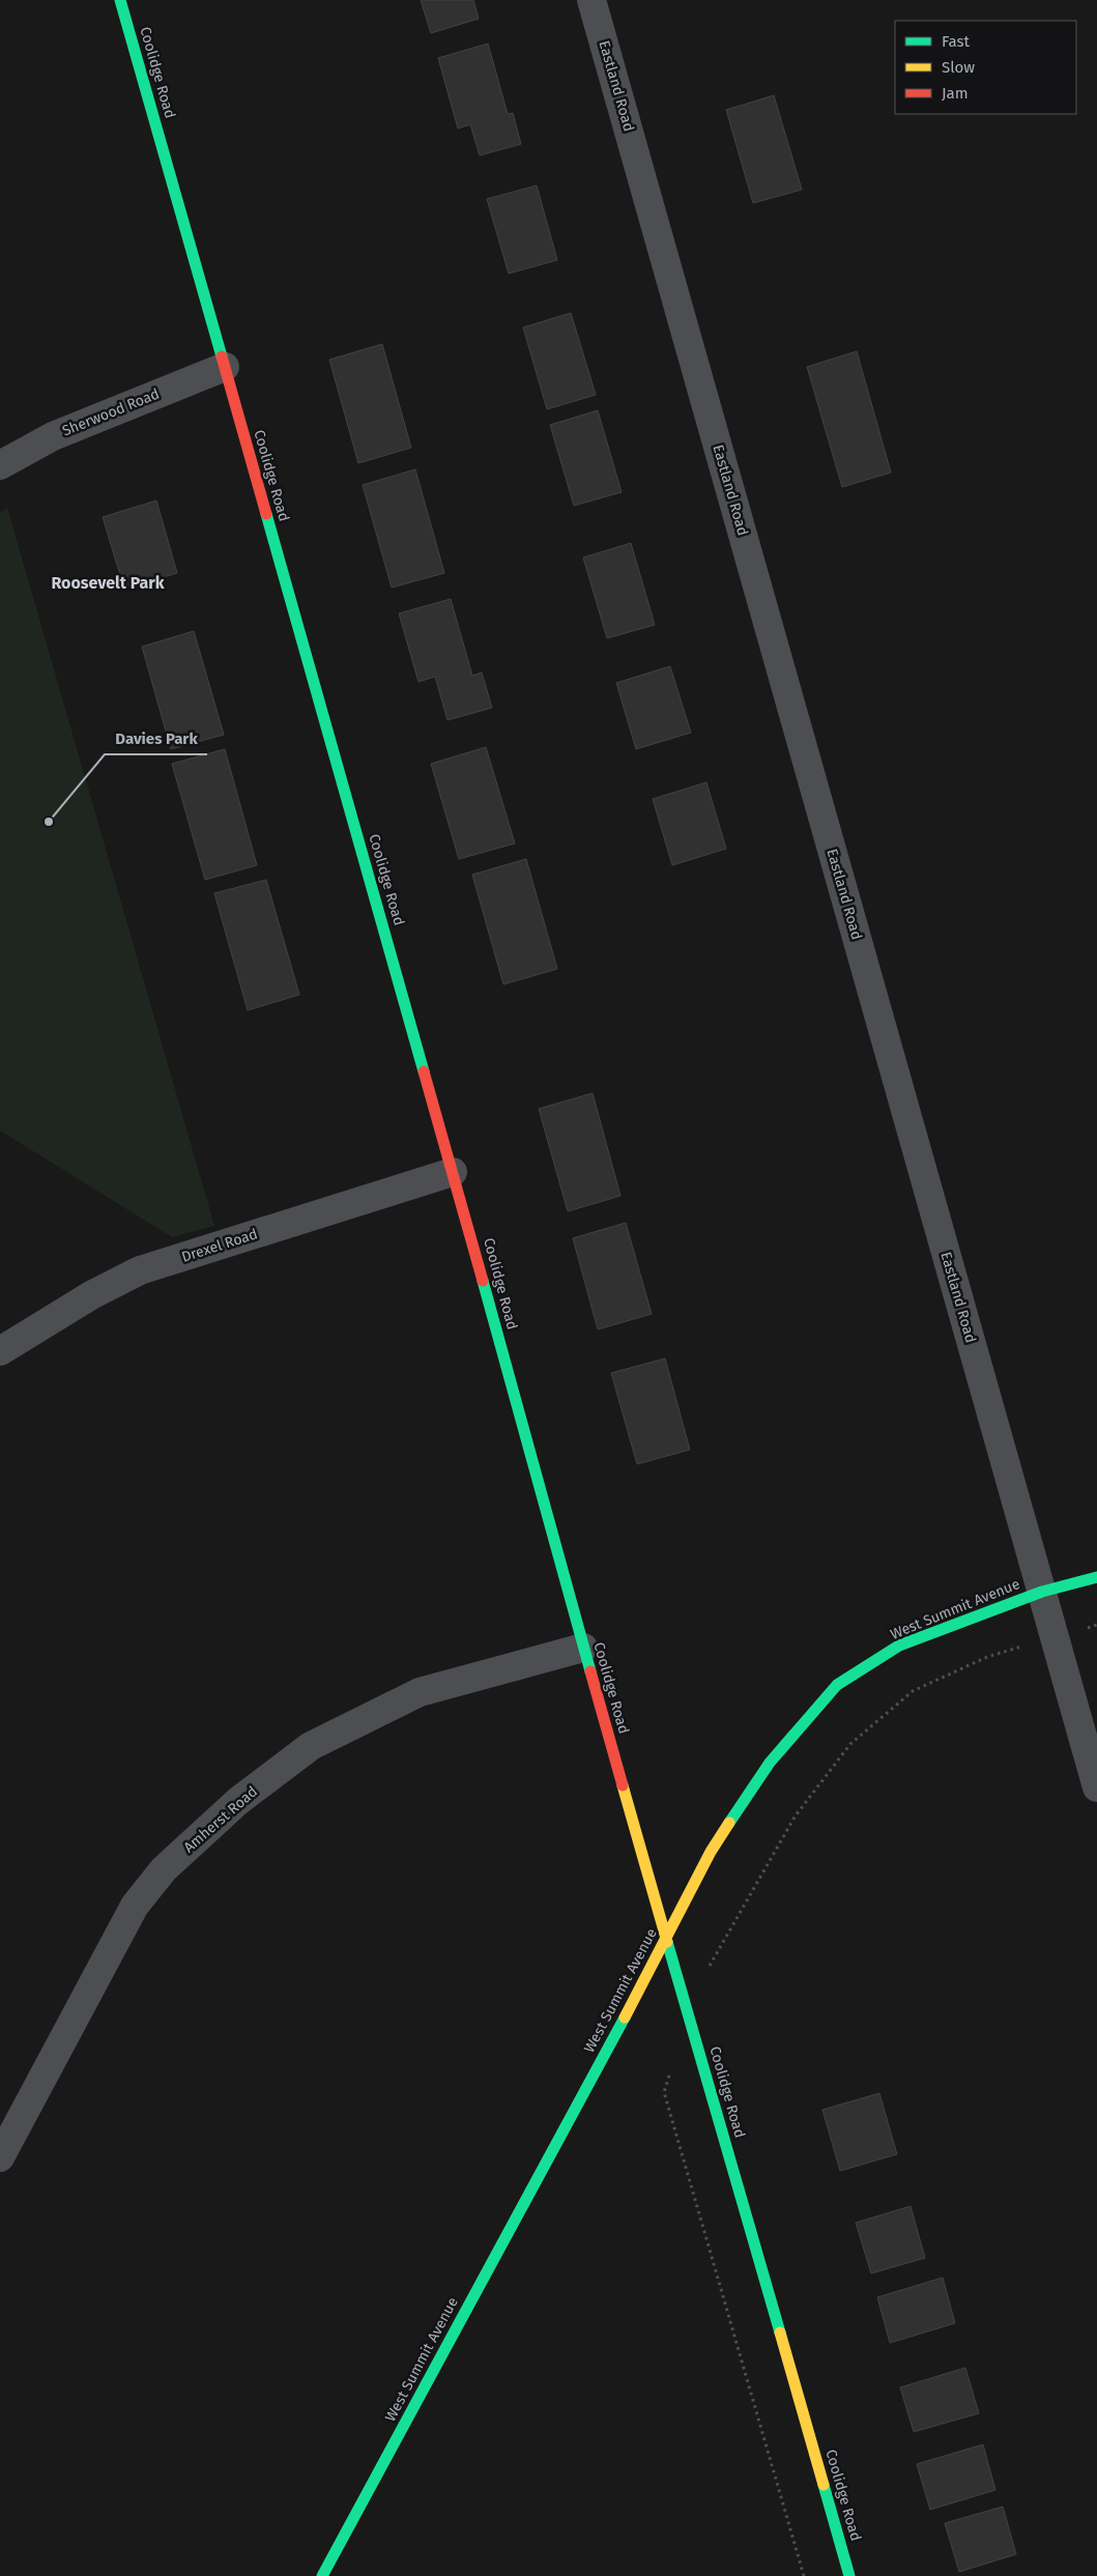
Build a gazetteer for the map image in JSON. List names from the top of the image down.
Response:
{
  "streets": {
    "street": [
      "Coolidge Road",
      "Eastland Road",
      "Sherwood Road",
      "Drexel Road",
      "West Summit Avenue",
      "Amherst Road"
    ]
  },
  "crossings": [
    ["Coolidge Road", "Sherwood Road"],
    ["Coolidge Road", "Drexel Road"],
    ["Coolidge Road", "West Summit Avenue"],
    ["Coolidge Road", "Amherst Road"],
    ["Eastland Road", "West Summit Avenue"]
  ],
  "districts": ["Roosevelt Park"],
  "places": ["Davies Park"],
  "legend": ["Fast", "Slow", "Jam"]
}
